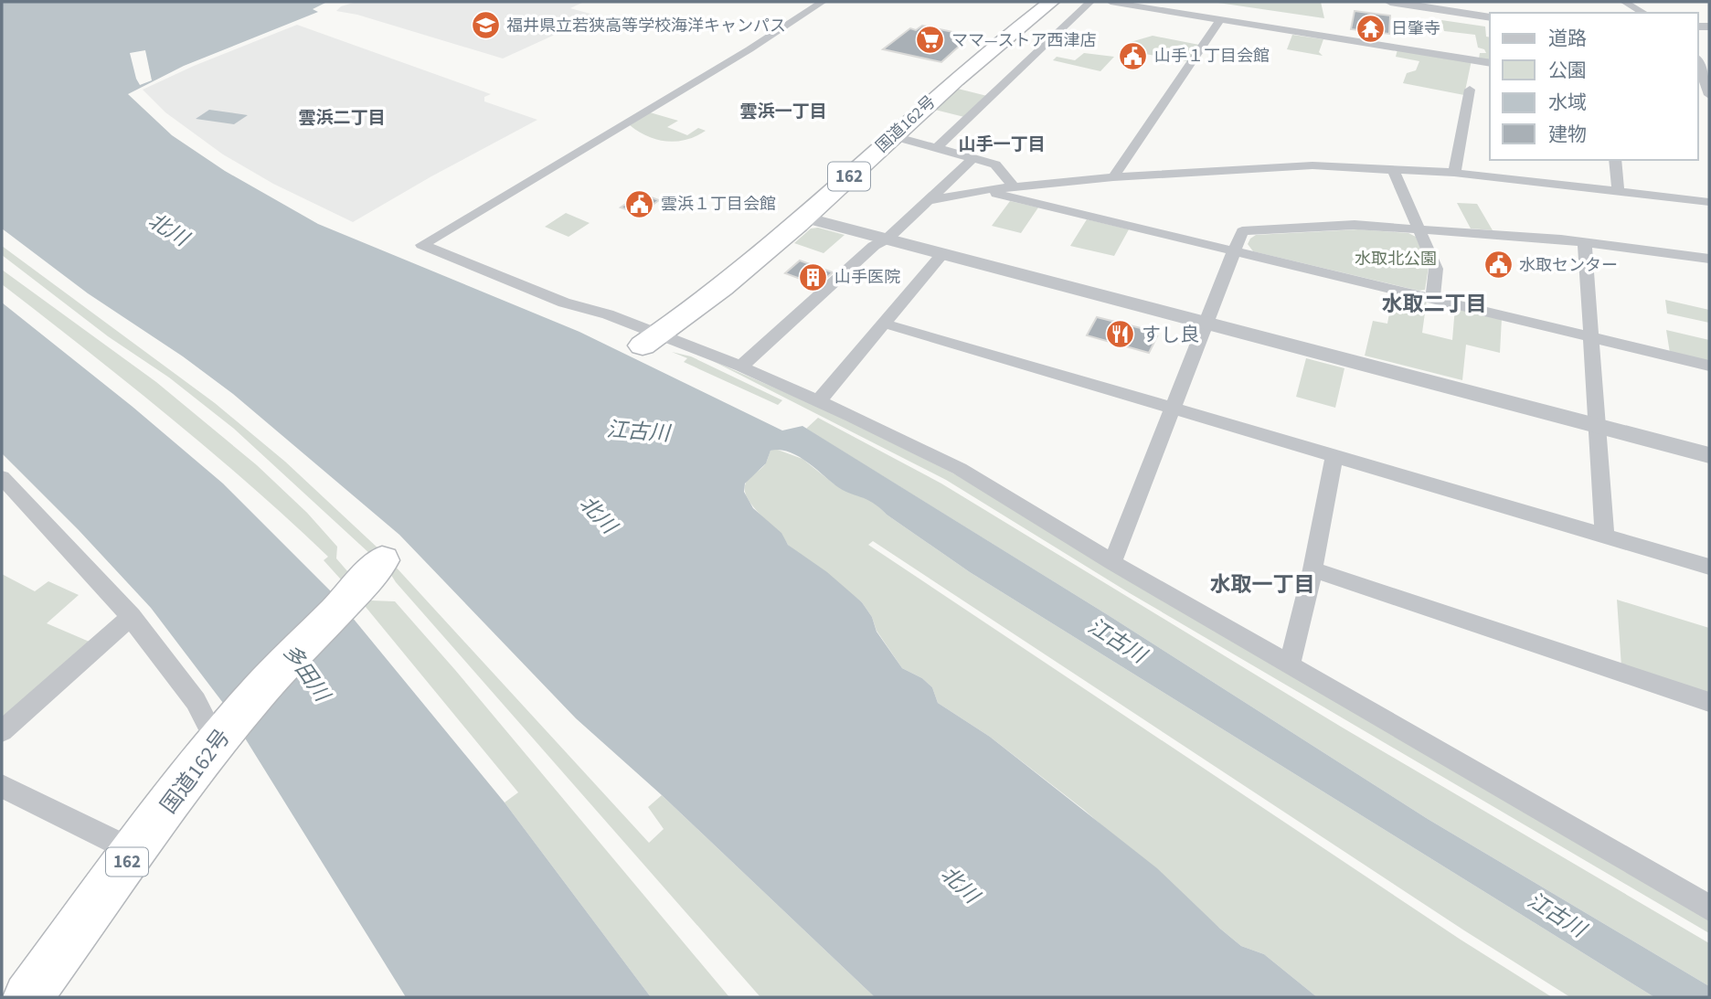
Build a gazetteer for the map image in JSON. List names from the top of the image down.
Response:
{
  "streets": {
    "highway": ["国道162号", "162"]
  },
  "districts": [
    "雲浜一丁目",
    "雲浜二丁目",
    "山手一丁目",
    "水取二丁目",
    "水取一丁目"
  ],
  "water": ["北川", "江古川", "多田川"],
  "parks": ["水取北公園"],
  "places": {
    "school or university": ["福井県立若狭高等学校海洋キャンパス"],
    "temple": ["日肇寺"],
    "supermarket": ["ママ―ストア西津店"],
    "public building": ["山手１丁目会館", "雲浜１丁目会館", "水取センター"],
    "building": ["山手医院"],
    "restaurant": ["すし良"]
  },
  "legend": [
    "道路",
    "公園",
    "水域",
    "建物"
  ]
}
